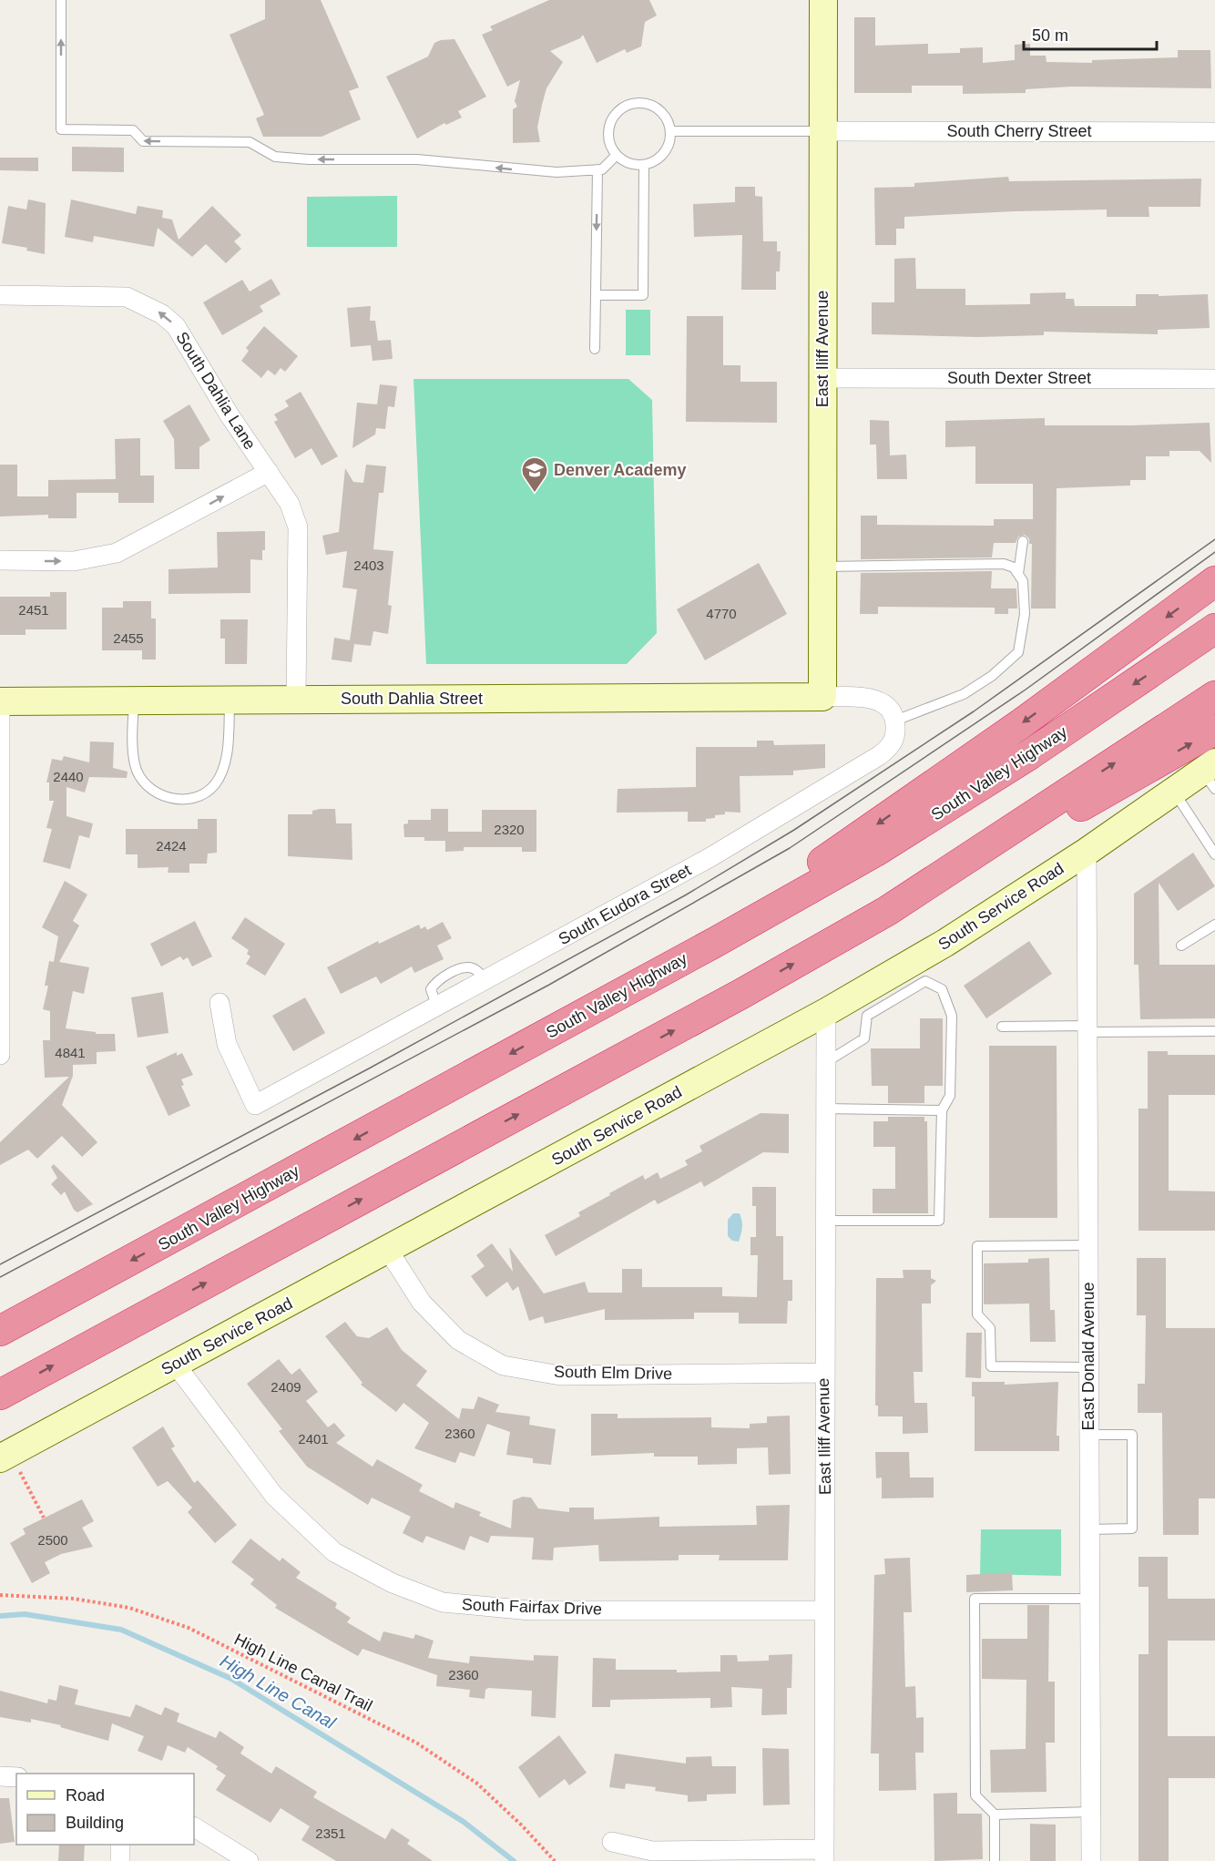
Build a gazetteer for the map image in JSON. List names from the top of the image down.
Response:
{
  "streets": {
    "highway": ["South Valley Highway"],
    "street": [
      "South Cherry Street",
      "East Iliff Avenue",
      "South Dexter Street",
      "South Dahlia Lane",
      "South Dahlia Street",
      "South Eudora Street",
      "South Service Road",
      "East Donald Avenue",
      "South Elm Drive",
      "South Fairfax Drive"
    ],
    "path": ["High Line Canal Trail"]
  },
  "crossings": [
    ["South Cherry Street", "East Iliff Avenue"],
    ["East Iliff Avenue", "South Dexter Street"],
    ["East Iliff Avenue", "South Dahlia Street"],
    ["East Iliff Avenue", "South Service Road"],
    ["East Iliff Avenue", "South Elm Drive"],
    ["East Iliff Avenue", "South Fairfax Drive"],
    ["South Dahlia Lane", "South Dahlia Street"],
    ["South Service Road", "East Donald Avenue"],
    ["South Service Road", "South Elm Drive"],
    ["South Service Road", "South Fairfax Drive"]
  ],
  "one_way": ["South Dahlia Lane"],
  "water": ["High Line Canal"],
  "places": {
    "school or university": ["Denver Academy"]
  },
  "house_numbers": [
    "2403",
    "2451",
    "4770",
    "2455",
    "2440",
    "2320",
    "2424",
    "4841",
    "2409",
    "2360",
    "2401",
    "2500",
    "2360",
    "2351"
  ],
  "legend": ["Road", "Building"],
  "scale_bar": "50 m"
}
